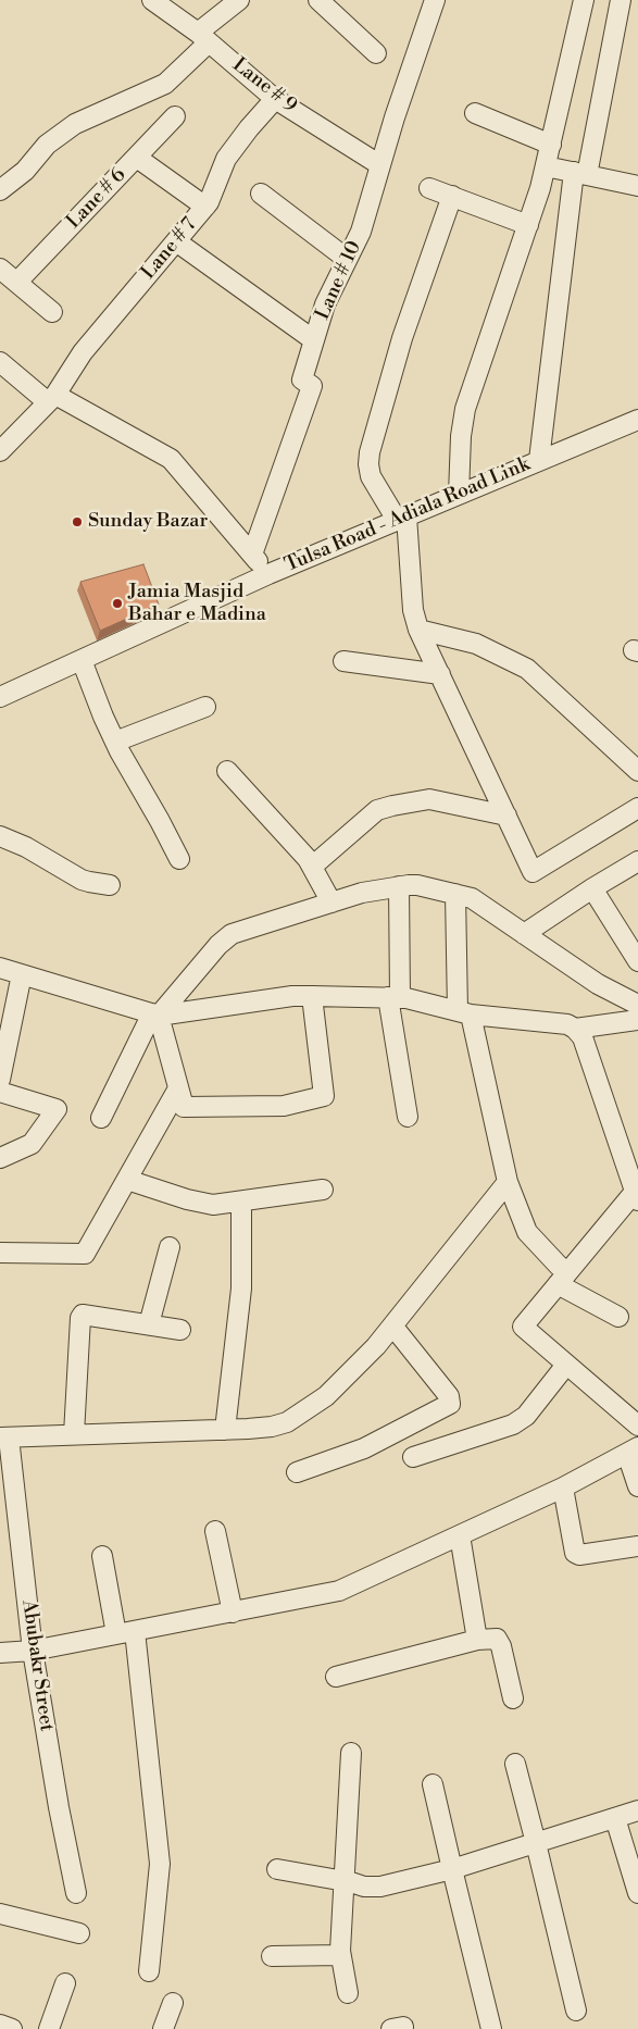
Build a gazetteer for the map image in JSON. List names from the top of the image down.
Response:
{
  "streets": {
    "street": [
      "Lane # 9",
      "Lane # 6",
      "Lane # 7",
      "Lane # 10",
      "Tulsa Road - Adiala Road Link",
      "Abubakr Street"
    ]
  },
  "crossings": [
    ["Lane # 9", "Lane # 7"],
    ["Lane # 9", "Lane # 10"]
  ],
  "places": ["Sunday Bazar", "Jamia Masjid Bahar e Madina"]
}
